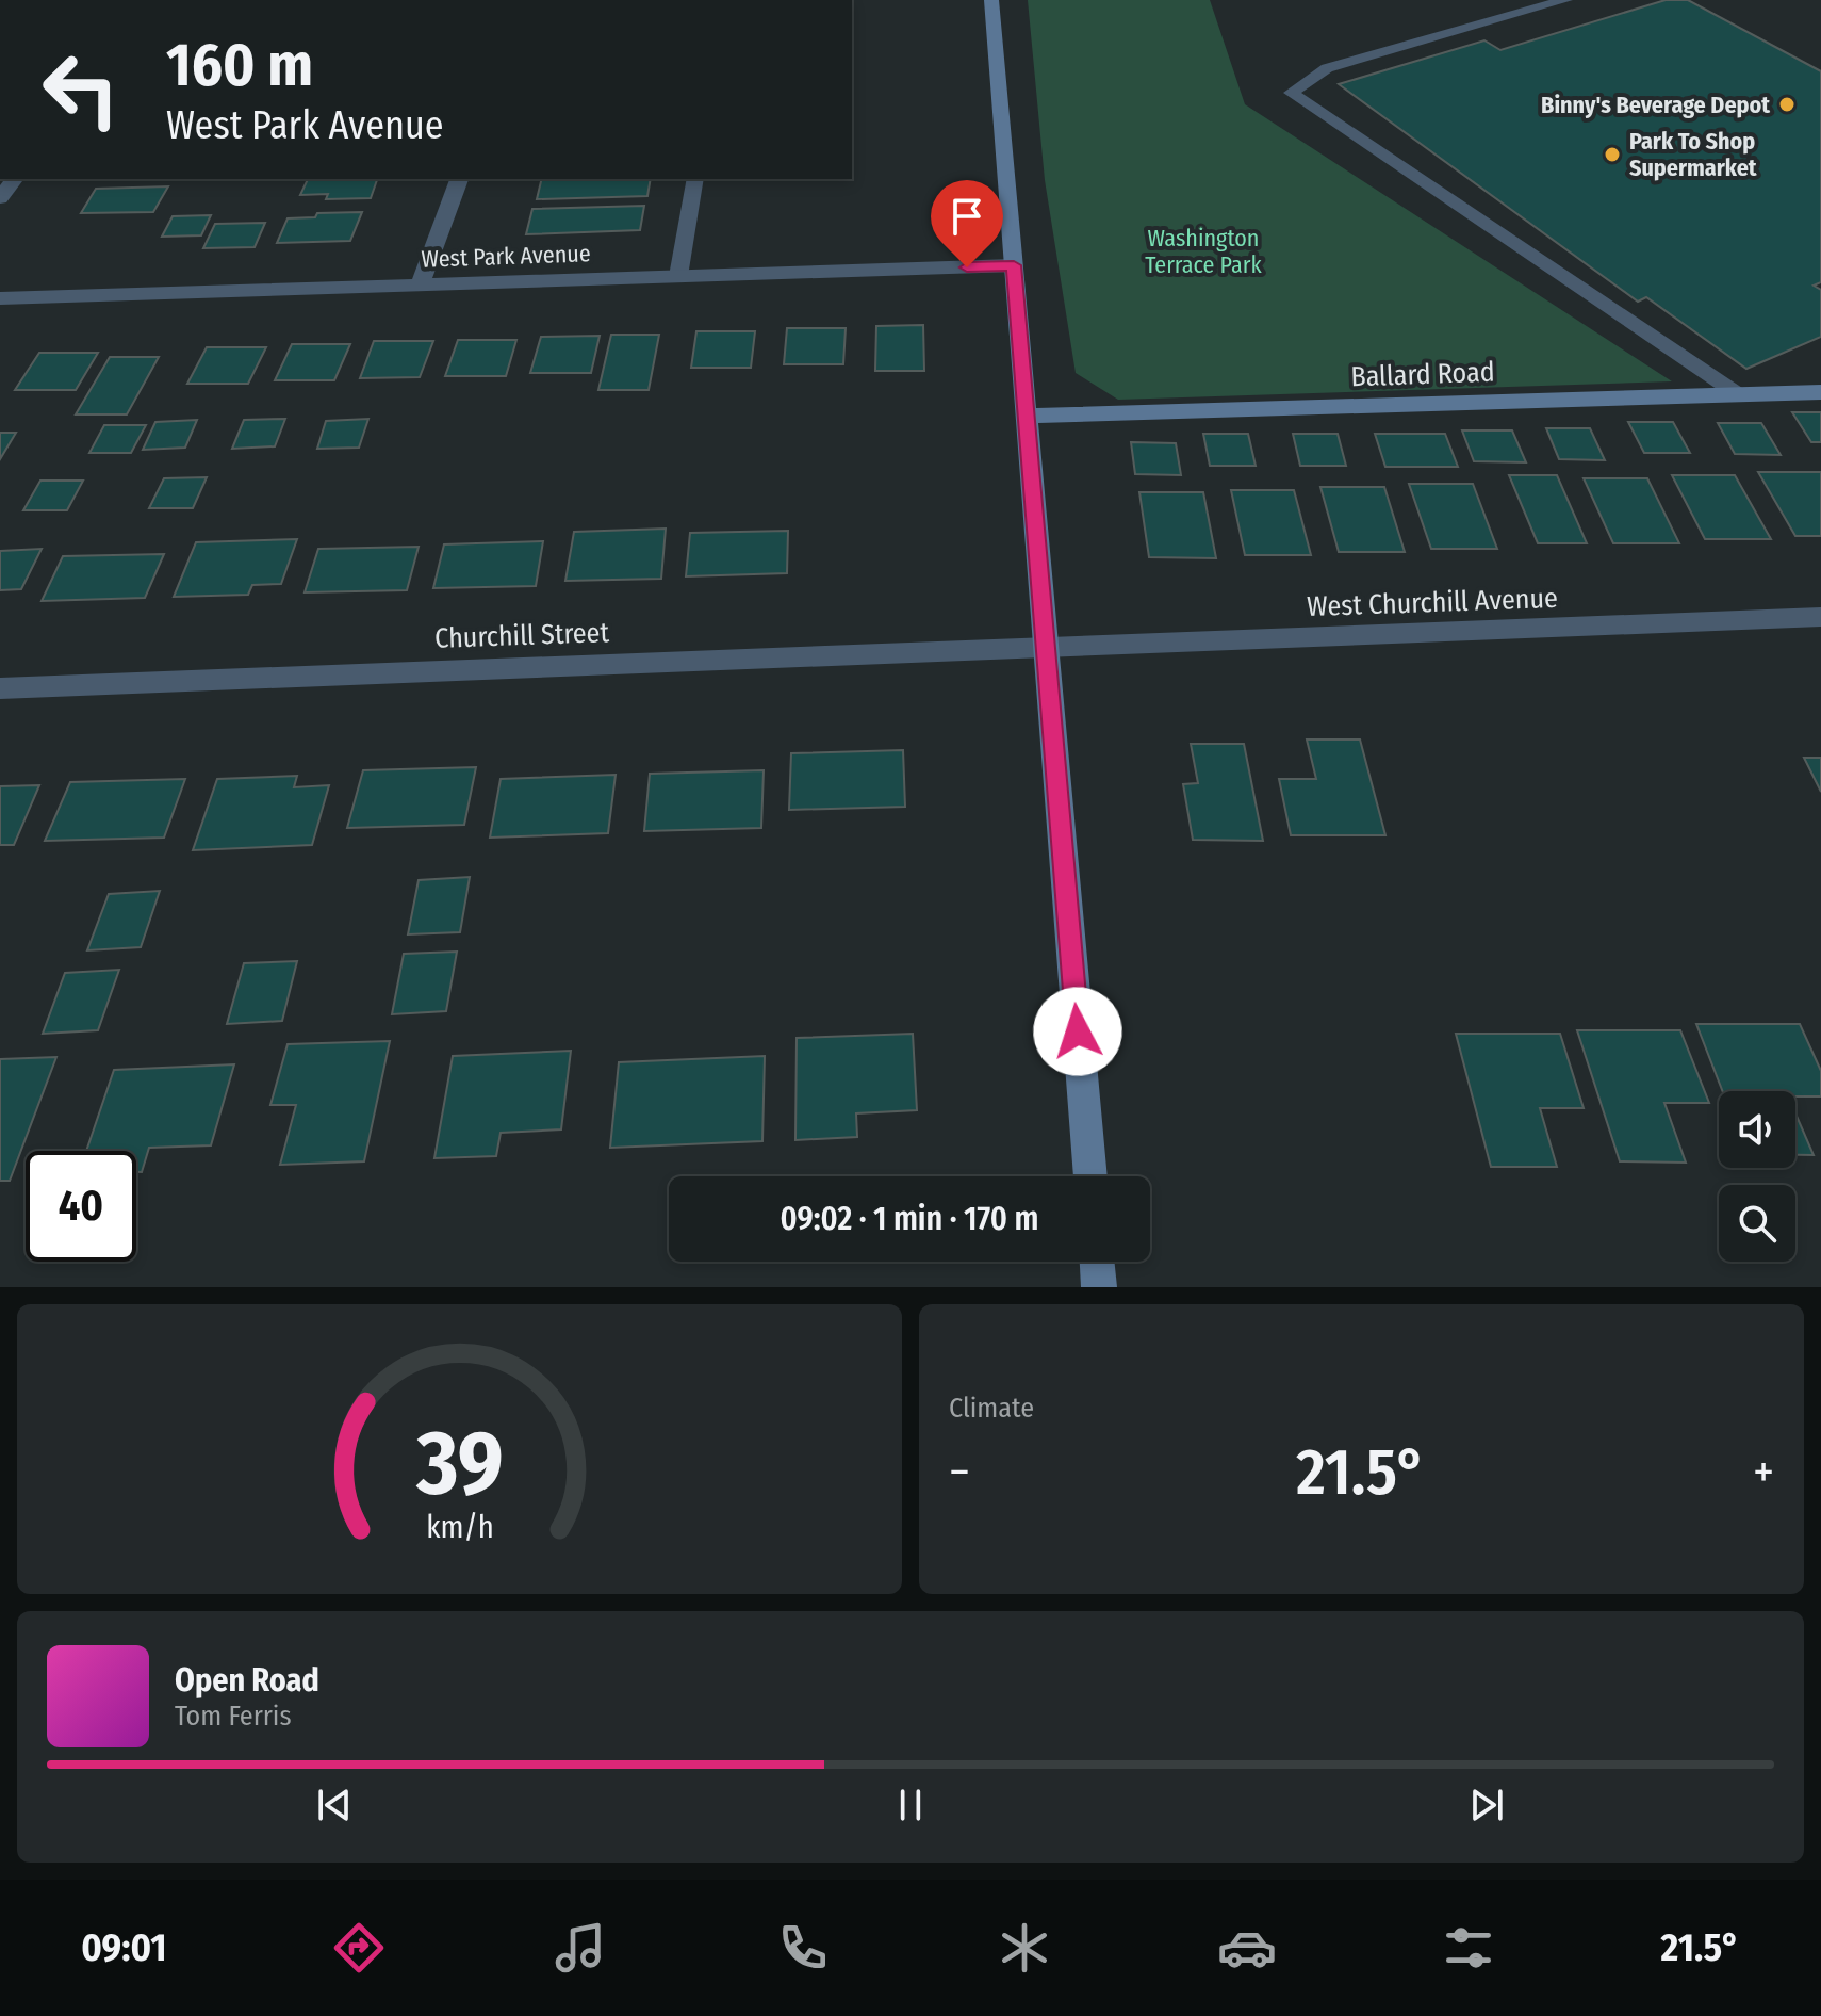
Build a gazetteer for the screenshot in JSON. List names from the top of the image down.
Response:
{
  "streets": {
    "street": [
      "West Park Avenue",
      "Ballard Road",
      "West Churchill Avenue",
      "Churchill Street"
    ]
  },
  "crossings": [
    ["West Churchill Avenue", "Churchill Street"]
  ],
  "parks": ["Washington Terrace Park"],
  "places": ["Binny's Beverage Depot", "Park To Shop Supermarket"],
  "page": {
    "turn": ["160 m", "West Park Avenue"],
    "limit": "40",
    "trip": "09:02 · 1 min · 170 m",
    "tile": "Climate",
    "heat": ["−", "21.5°", "+"],
    "song": ["Open Road", "Tom Ferris"],
    "tabs": ["09:01", "21.5°"],
    "gauge": ["39", "km/h"]
  }
}
